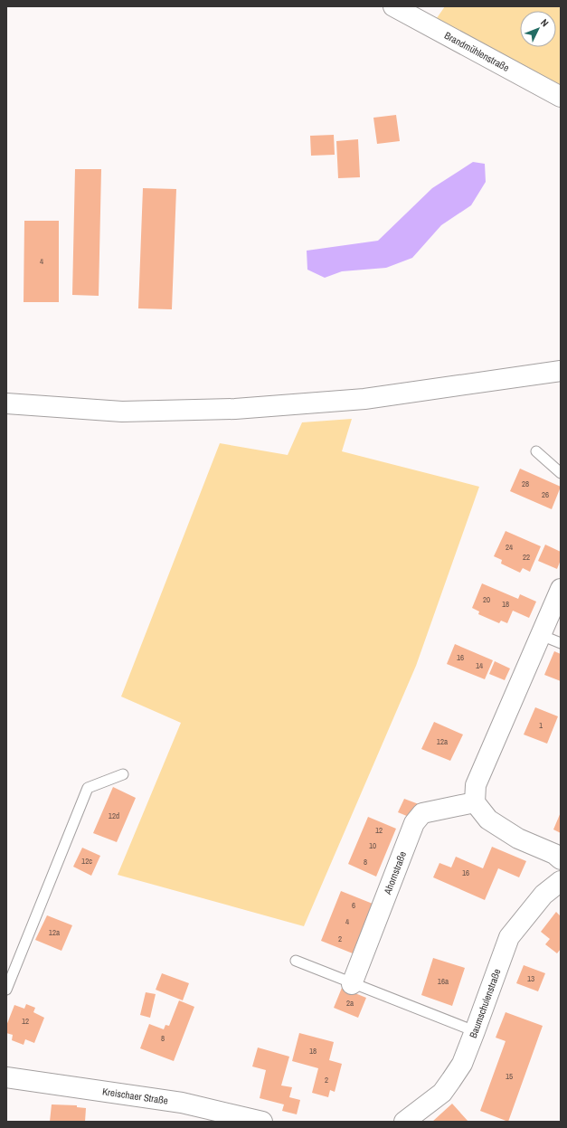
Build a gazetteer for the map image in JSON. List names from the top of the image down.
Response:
{
  "streets": {
    "street": [
      "Brandmühlenstraße",
      "Ahornstraße",
      "Baumschulenstraße",
      "Kreischaer Straße"
    ]
  },
  "house_numbers": [
    "4",
    "28",
    "26",
    "24",
    "22",
    "20",
    "18",
    "16",
    "14",
    "1",
    "12a",
    "12d",
    "12",
    "10",
    "12c",
    "8",
    "16",
    "6",
    "4",
    "12a",
    "2",
    "13",
    "16a",
    "2a",
    "12",
    "8",
    "18",
    "15",
    "2"
  ],
  "north": "top right"
}
